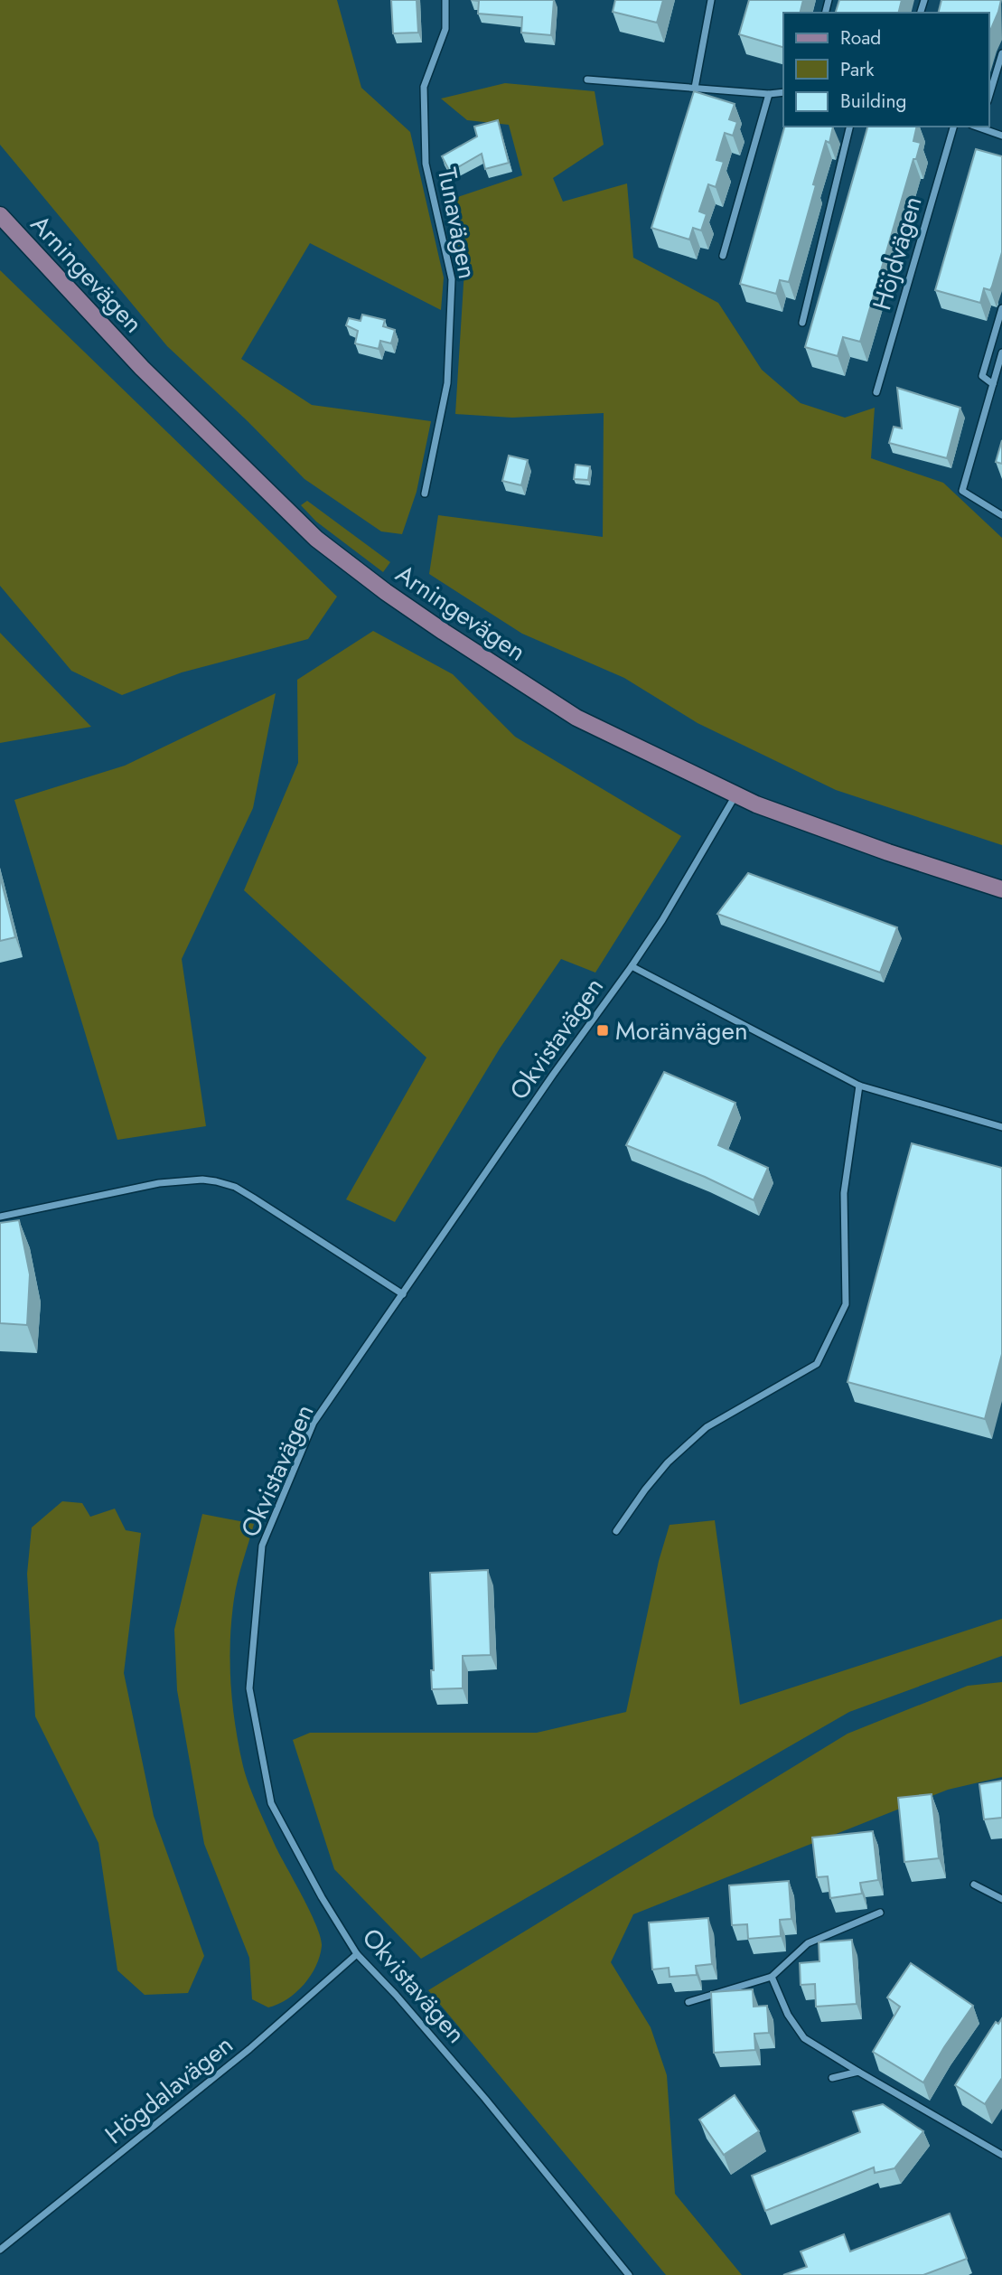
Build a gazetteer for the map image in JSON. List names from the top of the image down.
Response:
{
  "streets": {
    "main road": ["Arningevägen"],
    "street": [
      "Tunavägen",
      "Höjdvägen",
      "Okvistavägen",
      "Högdalavägen"
    ]
  },
  "crossings": [
    ["Arningevägen", "Okvistavägen"],
    ["Okvistavägen", "Högdalavägen"]
  ],
  "places": {
    "transit": ["Moränvägen"]
  },
  "legend": ["Road", "Park", "Building"]
}
